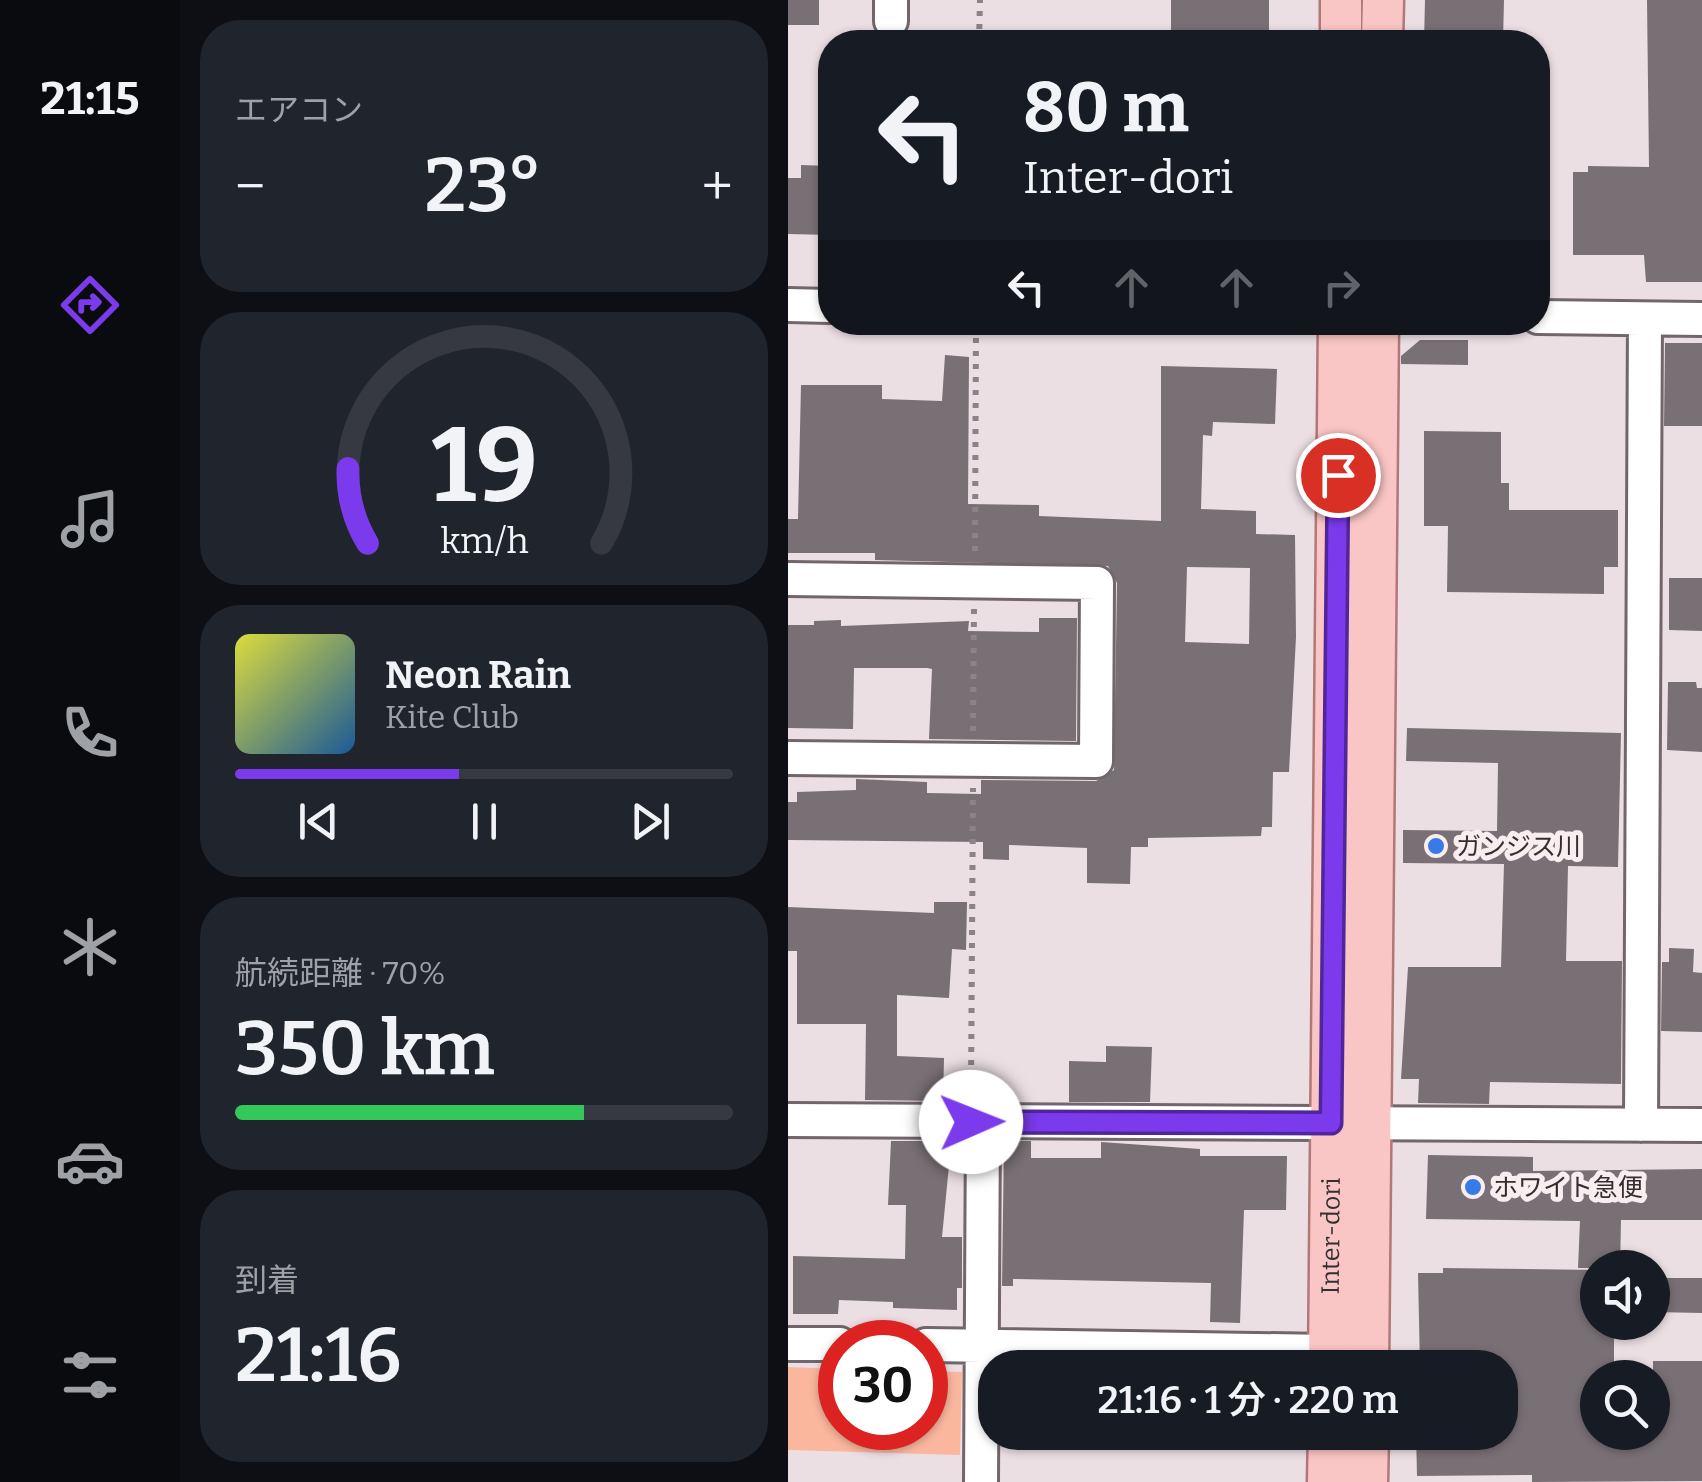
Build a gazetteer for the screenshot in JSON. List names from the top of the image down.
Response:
{
  "streets": {
    "main road": ["Inter-dori"]
  },
  "places": ["ガンジス川", "ホワイト急便"],
  "page": {
    "tabs": "21:15",
    "tile": [
      "エアコン",
      ["航続距離 · 70%", "350 km"],
      ["到着", "21:16"]
    ],
    "turn": ["80 m", "Inter-dori"],
    "heat": ["−", "23°", "+"],
    "song": ["Neon Rain", "Kite Club"],
    "limit": "30",
    "trip": "21:16 · 1 分 · 220 m",
    "gauge": ["19", "km/h"]
  }
}
